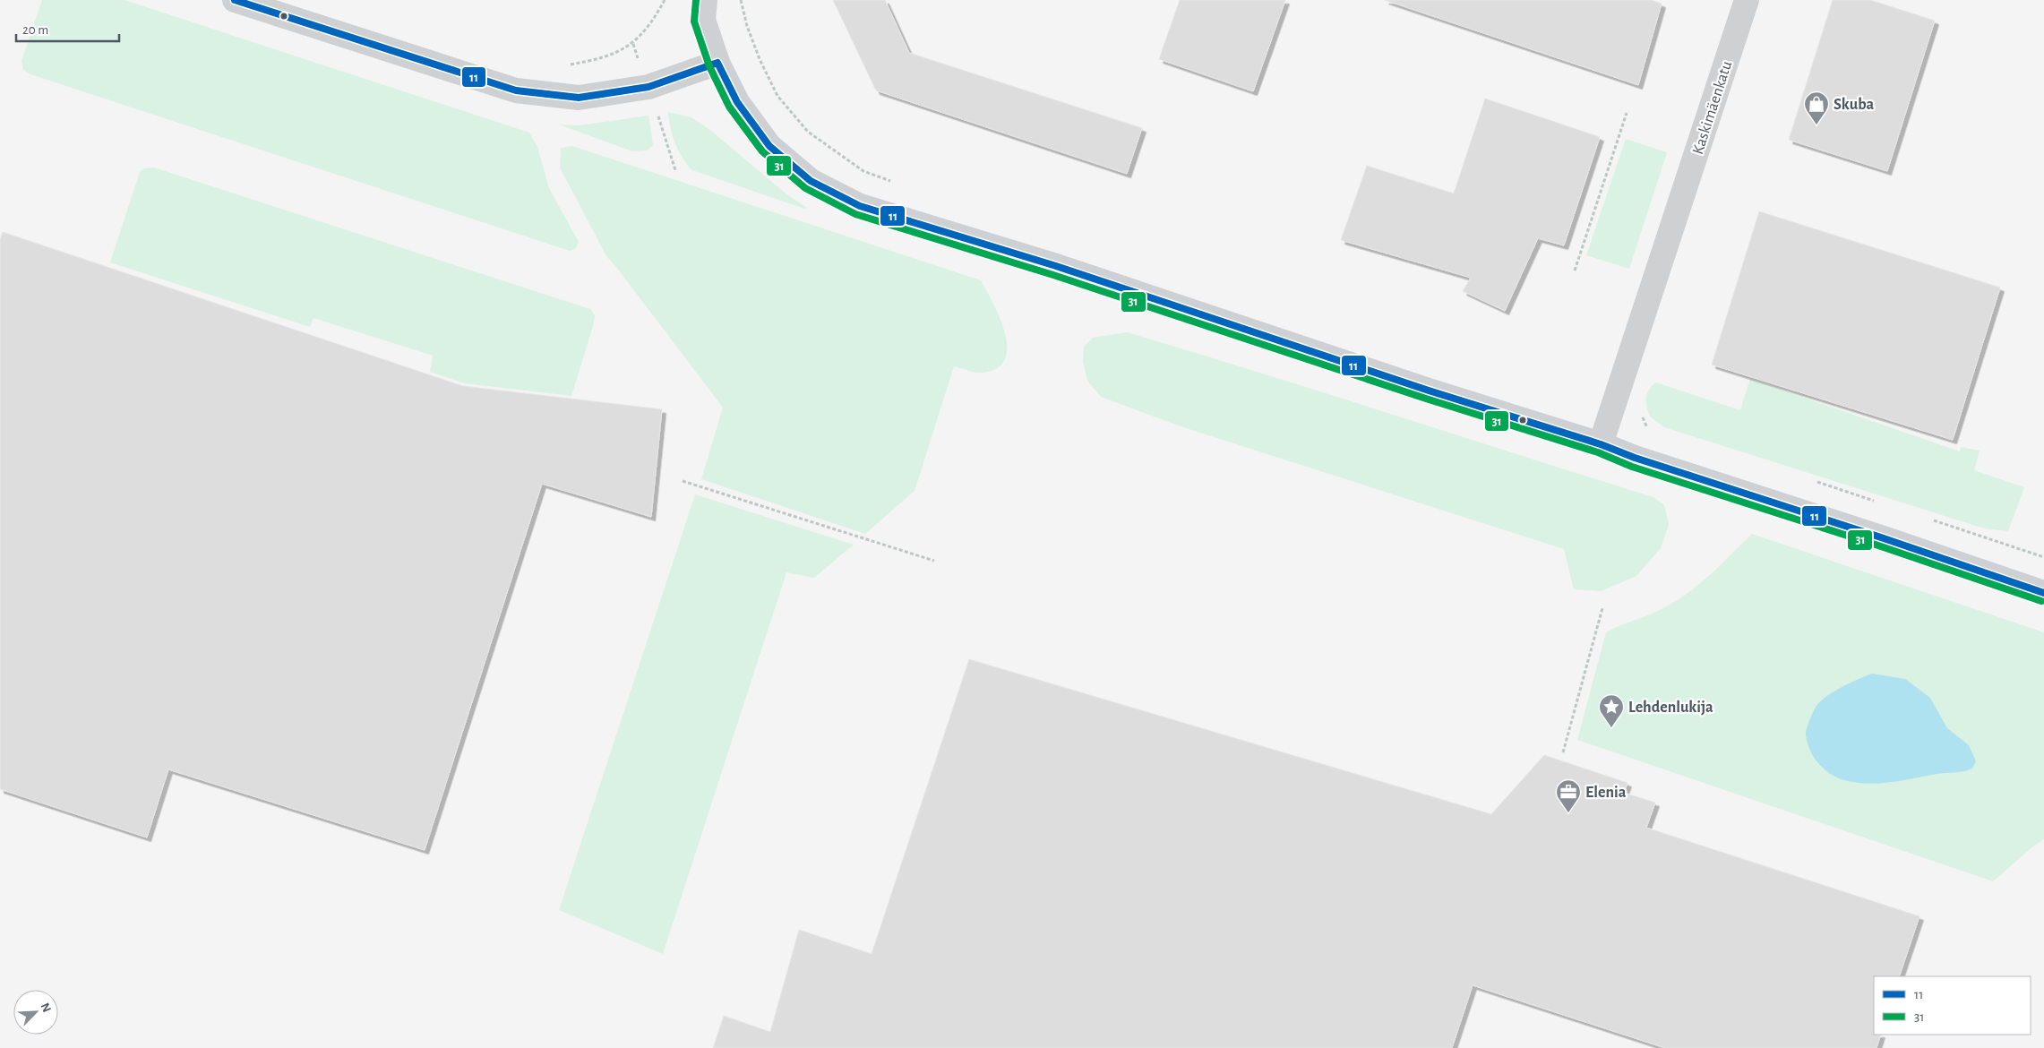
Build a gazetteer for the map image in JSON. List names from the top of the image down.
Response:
{
  "streets": {
    "street": ["Kaskimäenkatu"]
  },
  "places": {
    "shop": ["Skuba"],
    "place": ["Lehdenlukija"],
    "office": ["Elenia"]
  },
  "lines": ["transit line 11", "transit line 31"],
  "legend": ["11", "31"],
  "scale_bar": "20 m",
  "north": "top right"
}
